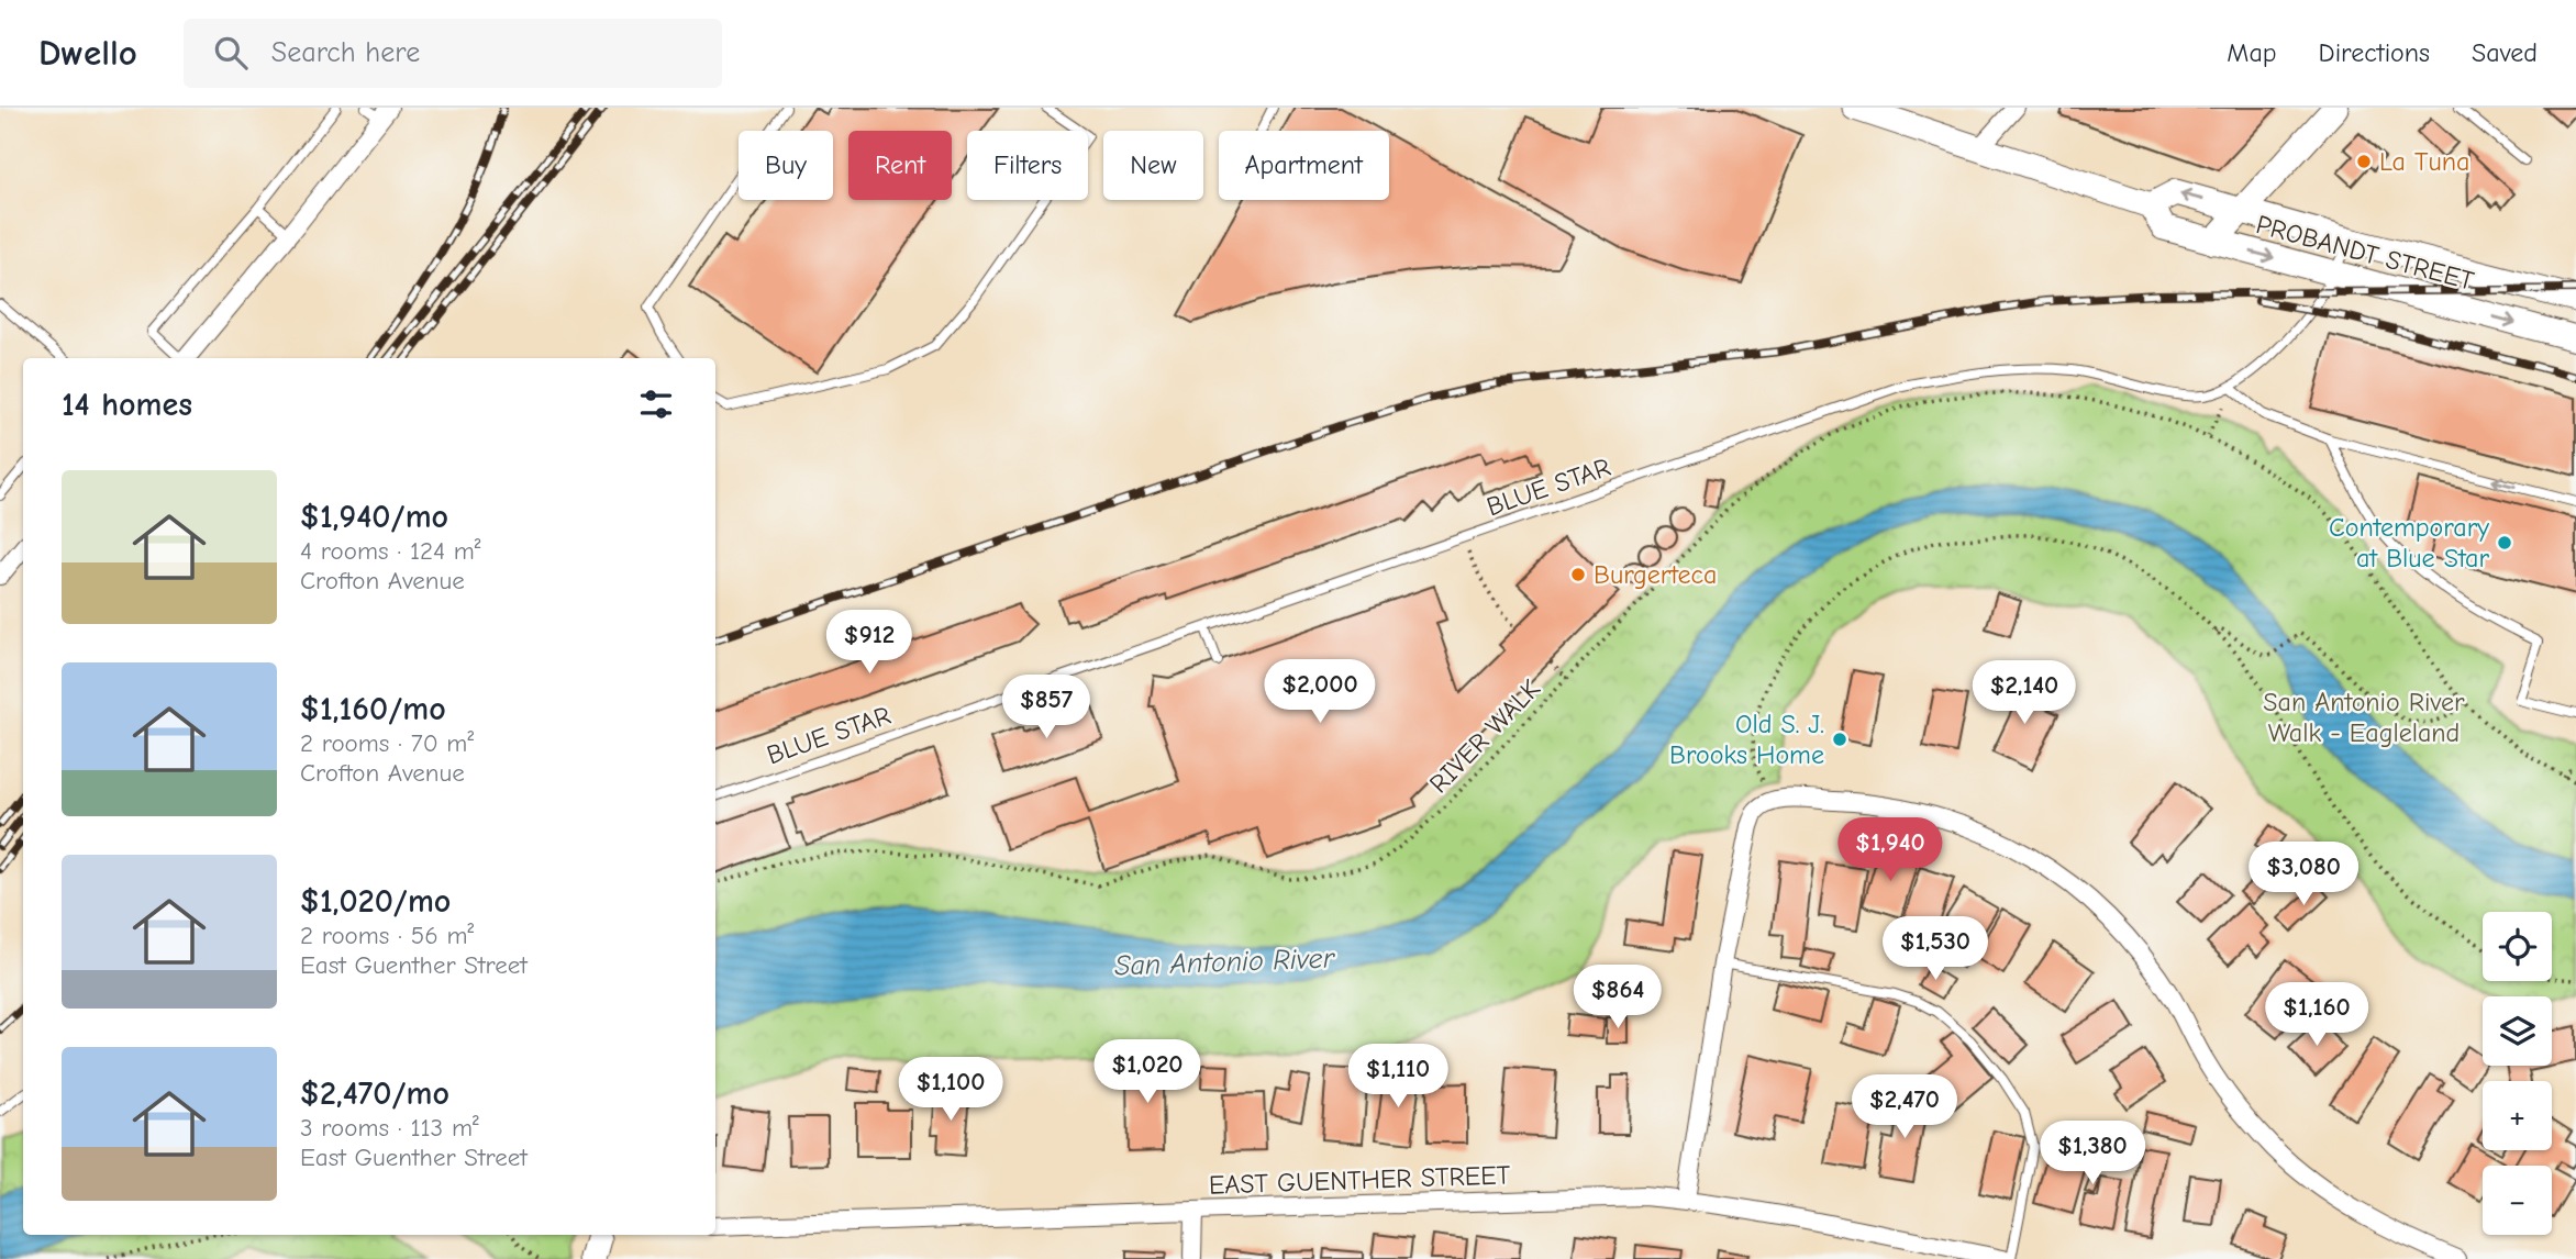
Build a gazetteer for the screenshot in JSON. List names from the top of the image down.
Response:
{
  "streets": {
    "main road": ["PROBANDT STREET"],
    "street": ["EAST GUENTHER STREET"],
    "lane": ["BLUE STAR"],
    "path": ["RIVER WALK"]
  },
  "crossings": [
    ["PROBANDT STREET", "BLUE STAR"]
  ],
  "water": ["San Antonio River"],
  "parks": ["San Antonio River Walk - Eagleland"],
  "places": [
    "La Tuna",
    "Contemporary at Blue Star",
    "Burgerteca",
    "Old S. J. Brooks Home"
  ],
  "page": {
    "header": "Dwello",
    "search": "Search here",
    "nav": ["Map", "Directions", "Saved"],
    "chip": [
      "Buy",
      "Rent",
      "Filters",
      "New",
      "Apartment"
    ],
    "heading": "14 homes",
    "list": [
      {
        "name": "$1,940/mo",
        "note": "4 rooms · 124 m² · Crofton Avenue"
      },
      {
        "name": "$1,160/mo",
        "note": "2 rooms · 70 m² · Crofton Avenue"
      },
      {
        "name": "$1,020/mo",
        "note": "2 rooms · 56 m² · East Guenther Street"
      },
      {
        "name": "$2,470/mo",
        "note": "3 rooms · 113 m² · East Guenther Street"
      }
    ],
    "price": [
      "$912",
      "$2,000",
      "$2,140",
      "$857",
      "$1,940",
      "$3,080",
      "$1,530",
      "$864",
      "$1,160",
      "$1,020",
      "$1,110",
      "$1,100",
      "$2,470",
      "$1,380"
    ],
    "map_buttons": ["+", "−"]
  }
}
